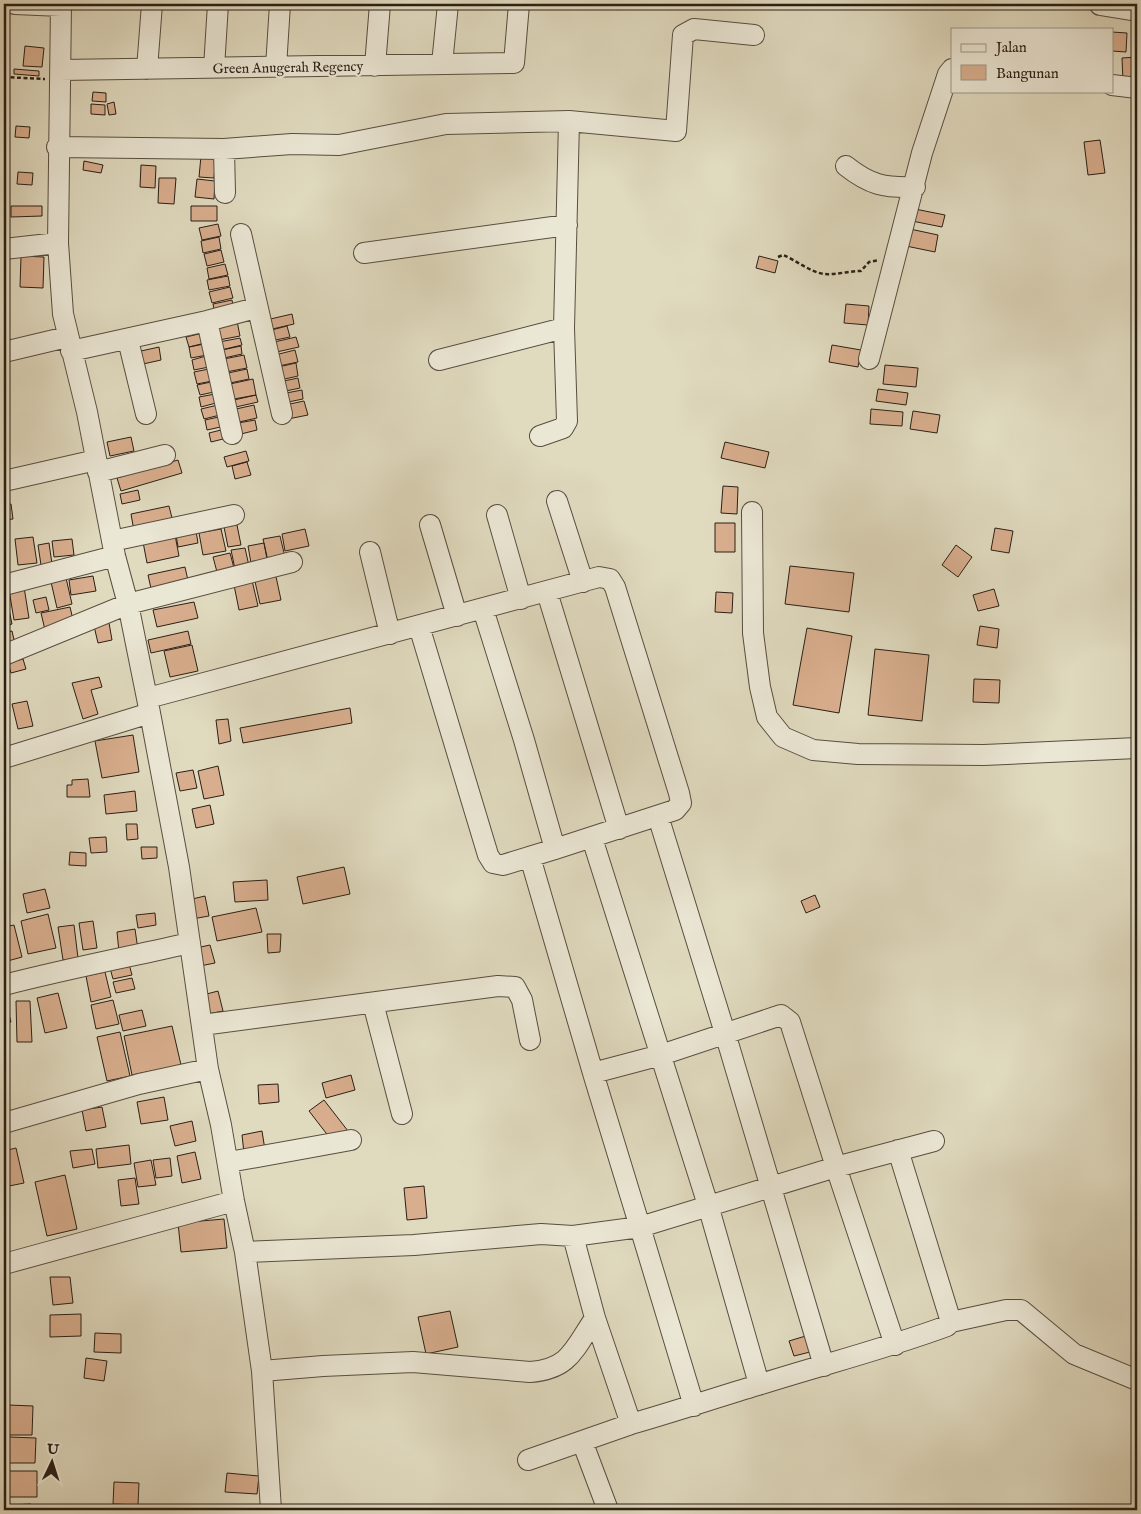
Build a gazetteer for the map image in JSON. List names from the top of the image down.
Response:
{
  "streets": {
    "street": ["Green Anugerah Regency"]
  },
  "legend": ["Jalan", "Bangunan"],
  "north": "top"
}
